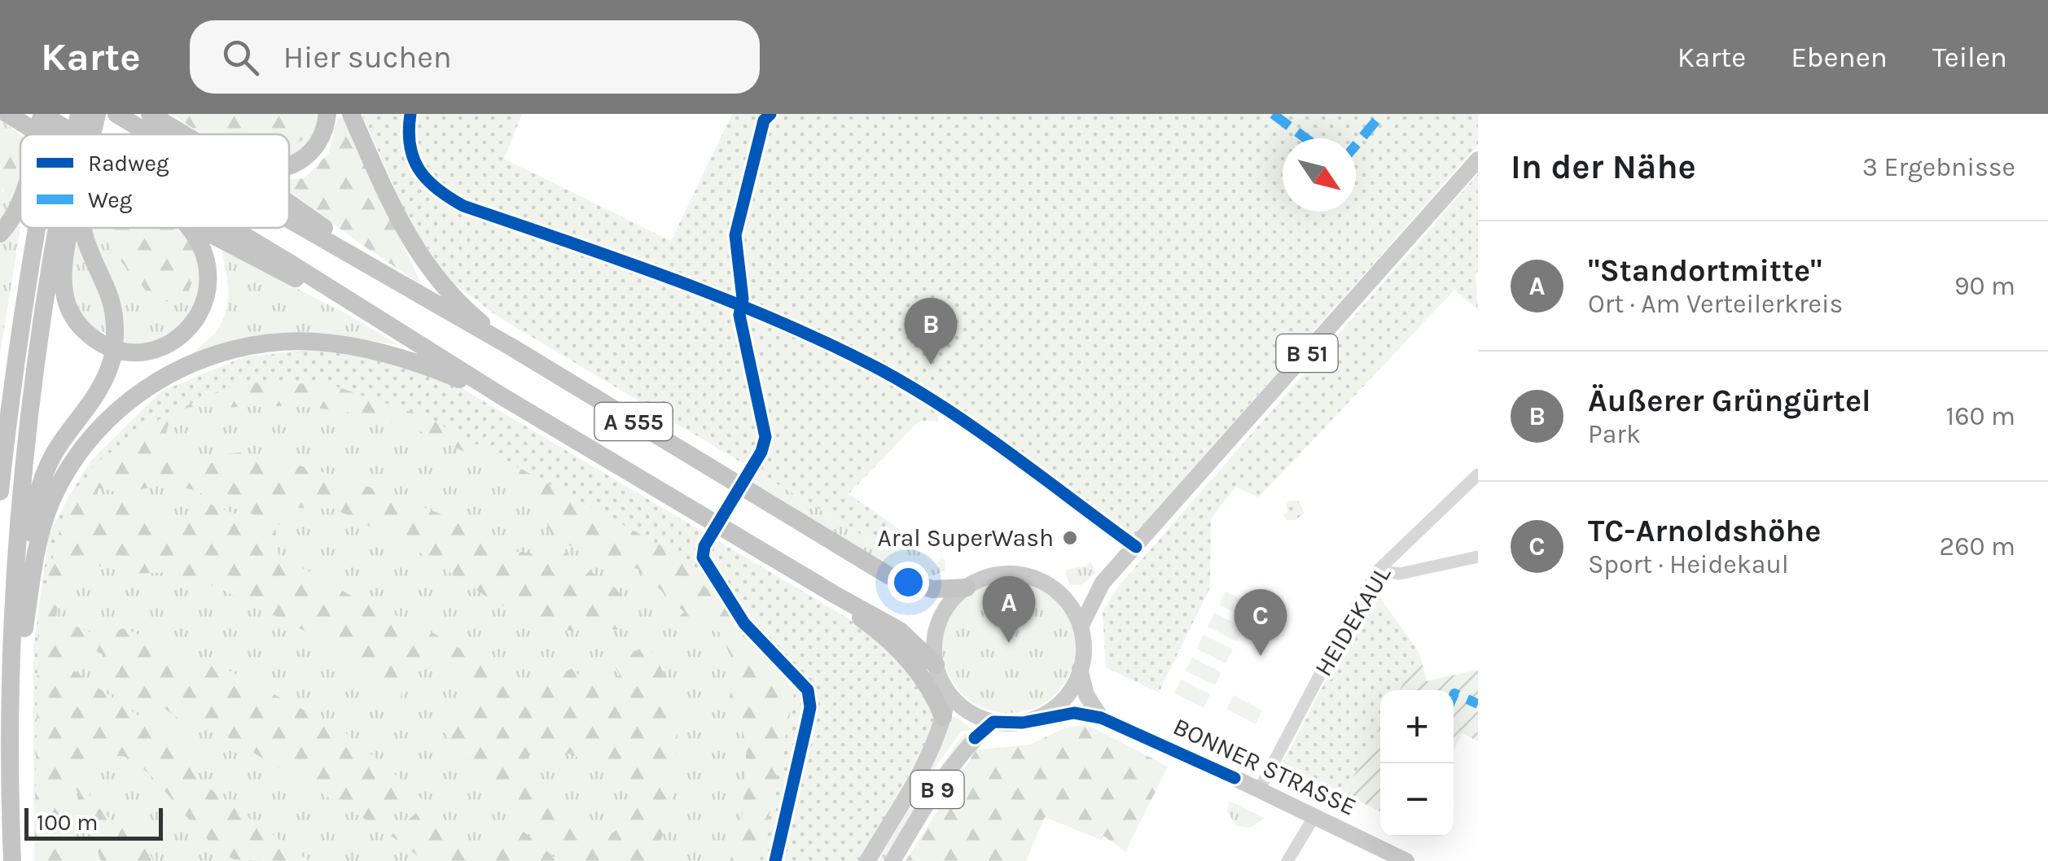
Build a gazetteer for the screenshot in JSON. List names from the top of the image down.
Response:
{
  "streets": {
    "highway": ["A 555"],
    "main road": ["B 51", "BONNER STRASSE", "B 9"],
    "street": ["HEIDEKAUL"]
  },
  "crossings": [
    ["B 51", "A 555"],
    ["B 51", "BONNER STRASSE"],
    ["B 51", "B 9"],
    ["A 555", "BONNER STRASSE"],
    ["A 555", "B 9"],
    ["HEIDEKAUL", "BONNER STRASSE"],
    ["BONNER STRASSE", "B 9"]
  ],
  "places": ["Aral SuperWash"],
  "legend": ["Radweg", "Weg"],
  "scale_bar": "100 m",
  "north": "bottom right",
  "page": {
    "header": "Karte",
    "search": "Hier suchen",
    "nav": ["Karte", "Ebenen", "Teilen"],
    "heading": ["In der Nähe", "3 Ergebnisse"],
    "list": [
      {
        "mark": "A",
        "name": "\"Standortmitte\"",
        "note": "Ort · Am Verteilerkreis",
        "value": "90 m"
      },
      {
        "mark": "B",
        "name": "Äußerer Grüngürtel",
        "note": "Park",
        "value": "160 m"
      },
      {
        "mark": "C",
        "name": "TC-Arnoldshöhe",
        "note": "Sport · Heidekaul",
        "value": "260 m"
      }
    ],
    "pins": ["B", "A", "C"],
    "map_buttons": ["+", "−"],
    "scale": "100 m"
  }
}
